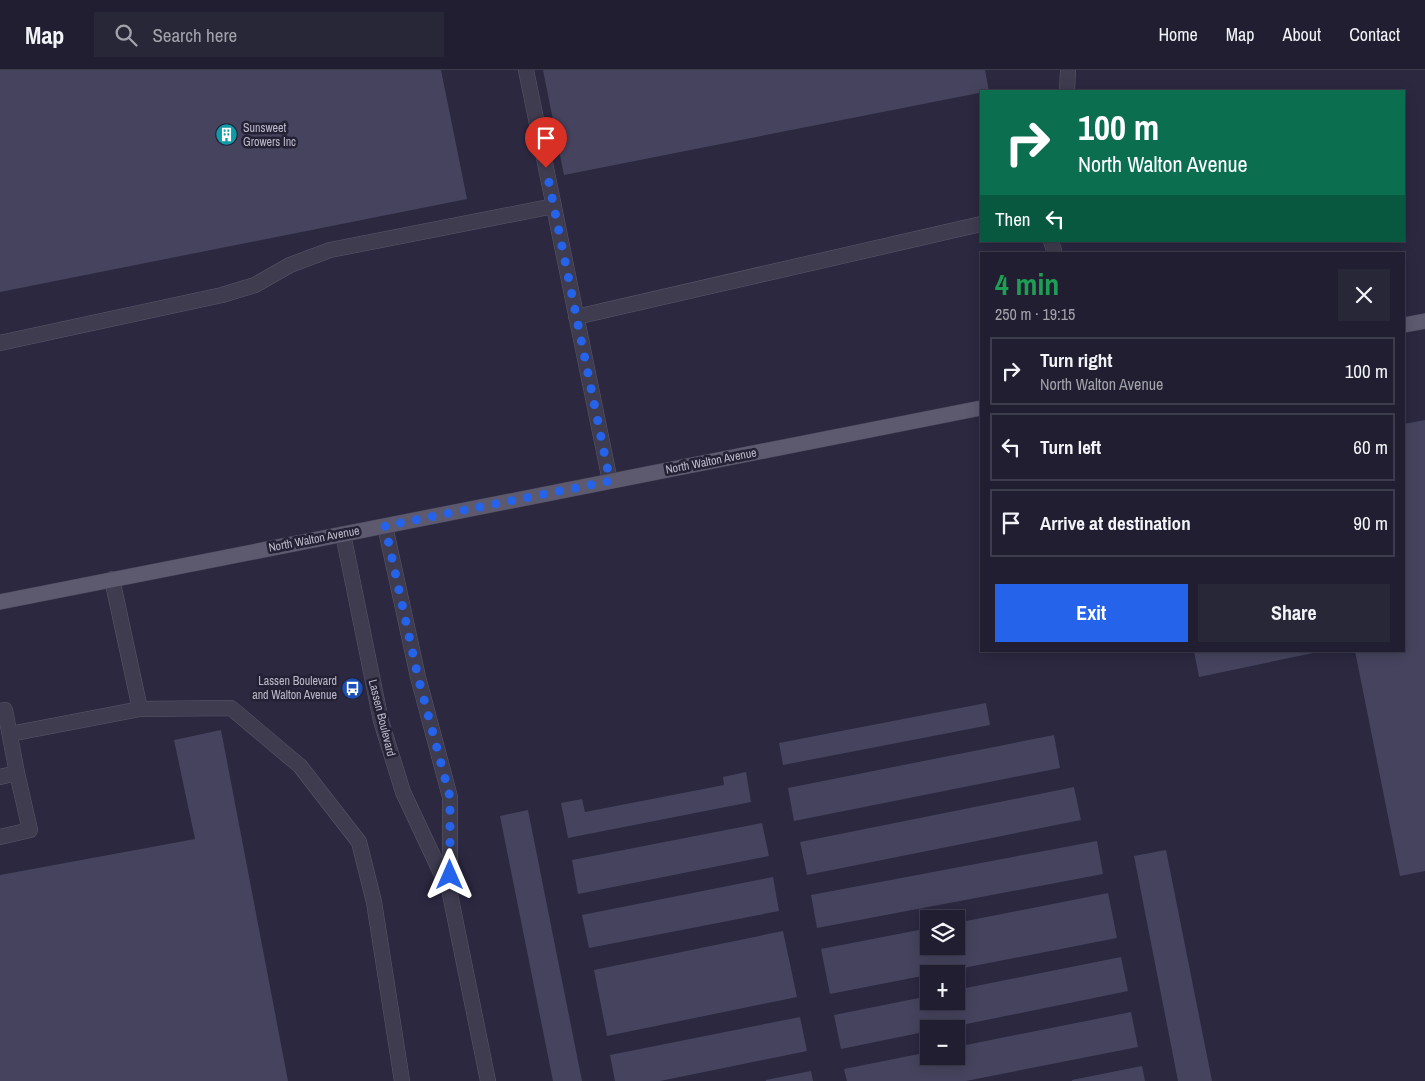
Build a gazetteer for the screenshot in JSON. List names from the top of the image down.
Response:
{
  "streets": {
    "main road": ["North Walton Avenue"],
    "street": ["Lassen Boulevard"]
  },
  "crossings": [
    ["North Walton Avenue", "Lassen Boulevard"]
  ],
  "places": {
    "building": ["Sunsweet Growers Inc"],
    "bus stop": ["Lassen Boulevard and Walton Avenue"]
  },
  "page": {
    "header": "Map",
    "search": "Search here",
    "nav": [
      "Home",
      "Map",
      "About",
      "Contact"
    ],
    "turn": ["100 m", "North Walton Avenue"],
    "then": "Then",
    "heading": ["4 min", "250 m · 19:15"],
    "list": [
      {
        "name": "Turn right",
        "note": "North Walton Avenue",
        "value": "100 m"
      },
      {
        "name": "Turn left",
        "value": "60 m"
      },
      {
        "name": "Arrive at destination",
        "value": "90 m"
      }
    ],
    "buttons": ["Exit", "Share"],
    "map_buttons": ["+", "−"]
  }
}
